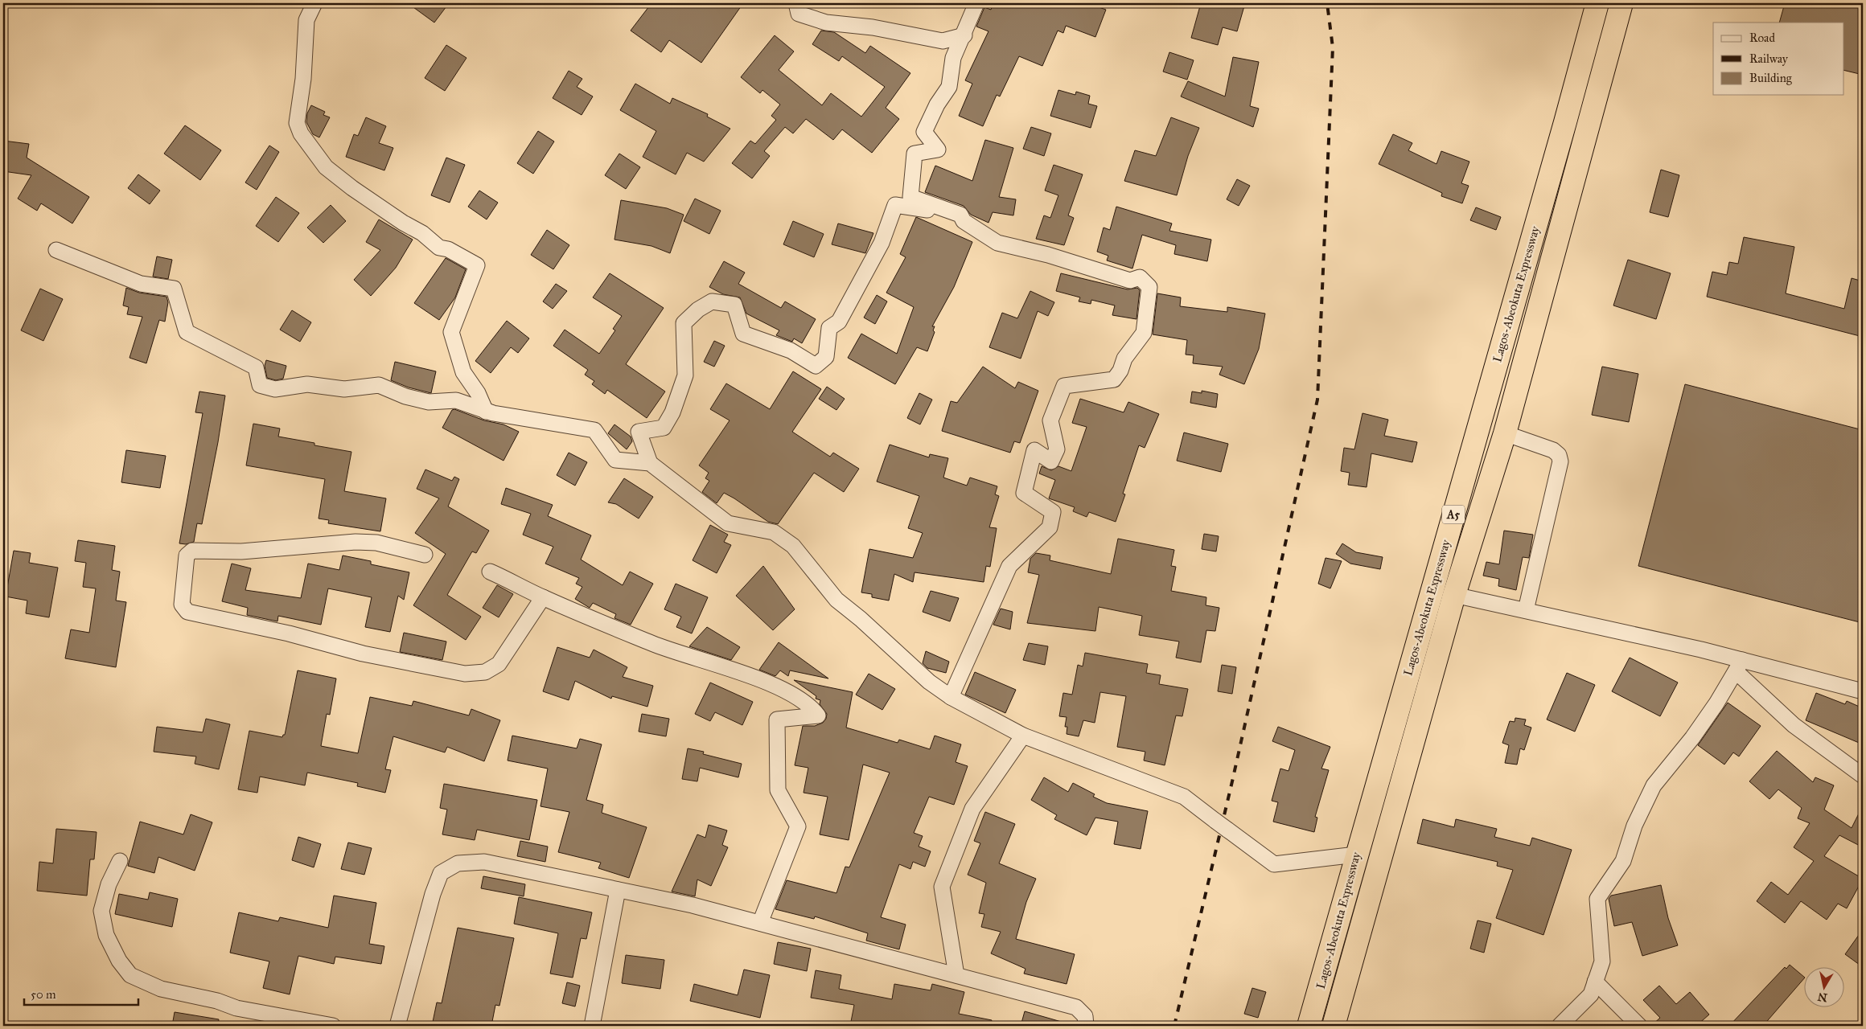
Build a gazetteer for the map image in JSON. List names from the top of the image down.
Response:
{
  "streets": {
    "highway": ["Lagos-Abeokuta Expressway", "A5"]
  },
  "legend": ["Road", "Railway", "Building"],
  "scale_bar": "50 m",
  "north": "bottom"
}
